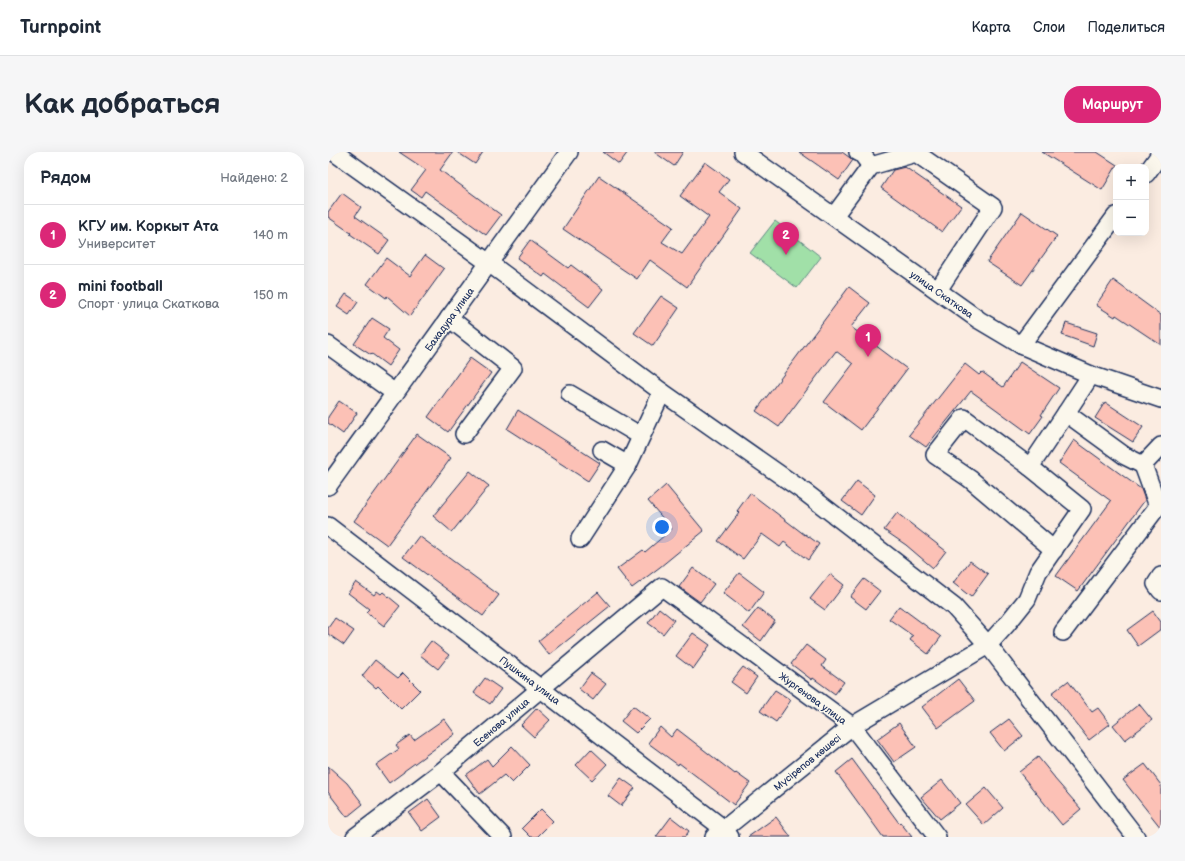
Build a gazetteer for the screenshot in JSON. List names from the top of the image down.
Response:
{
  "streets": {
    "street": [
      "улица Скаткова",
      "Бахадура улица",
      "Пушкина улица",
      "Жургенова улица",
      "Есенова улица",
      "Мүсірепов көшесі"
    ]
  },
  "crossings": [
    ["Пушкина улица", "Есенова улица"],
    ["Пушкина улица", "Мүсірепов көшесі"],
    ["Жургенова улица", "Есенова улица"],
    ["Жургенова улица", "Мүсірепов көшесі"]
  ],
  "page": {
    "header": "Turnpoint",
    "nav": ["Карта", "Слои", "Поделиться"],
    "buttons": "Маршрут",
    "title": "Как добраться",
    "heading": ["Рядом", "Найдено: 2"],
    "map_buttons": ["+", "−"],
    "list": [
      {
        "mark": "1",
        "name": "КГУ им. Коркыт Ата",
        "note": "Университет",
        "value": "140 m"
      },
      {
        "mark": "2",
        "name": "mini football",
        "note": "Спорт · улица Скаткова",
        "value": "150 m"
      }
    ],
    "pins": ["2", "1"]
  }
}
